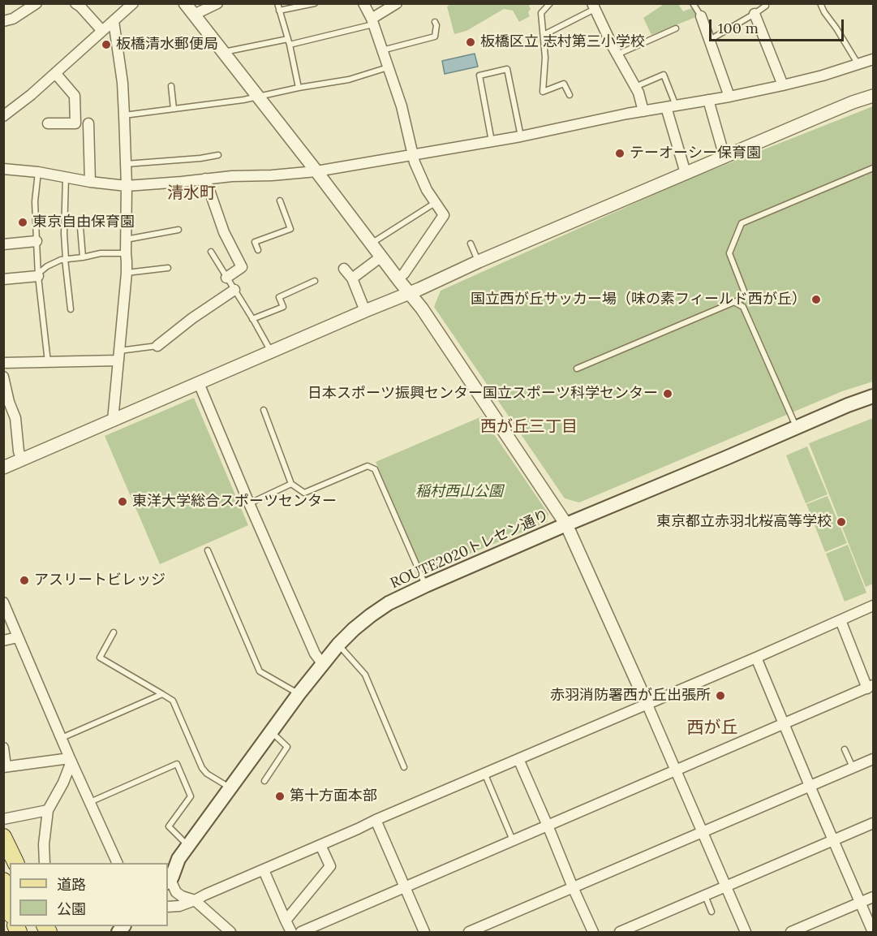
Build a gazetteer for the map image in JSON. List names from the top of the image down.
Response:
{
  "streets": {
    "main road": ["ROUTE2020トレセン通り"]
  },
  "districts": ["清水町", "西が丘三丁目", "西が丘"],
  "parks": ["稲村西山公園"],
  "places": [
    "板橋区立 志村第三小学校",
    "板橋清水郵便局",
    "テーオーシー保育園",
    "東京自由保育園",
    "国立西が丘サッカー場（味の素フィールド西が丘）",
    "日本スポーツ振興センター国立スポーツ科学センター",
    "東洋大学総合スポーツセンター",
    "東京都立赤羽北桜高等学校",
    "アスリートビレッジ",
    "赤羽消防署西が丘出張所",
    "第十方面本部"
  ],
  "legend": ["道路", "公園"],
  "scale_bar": "100 m"
}
